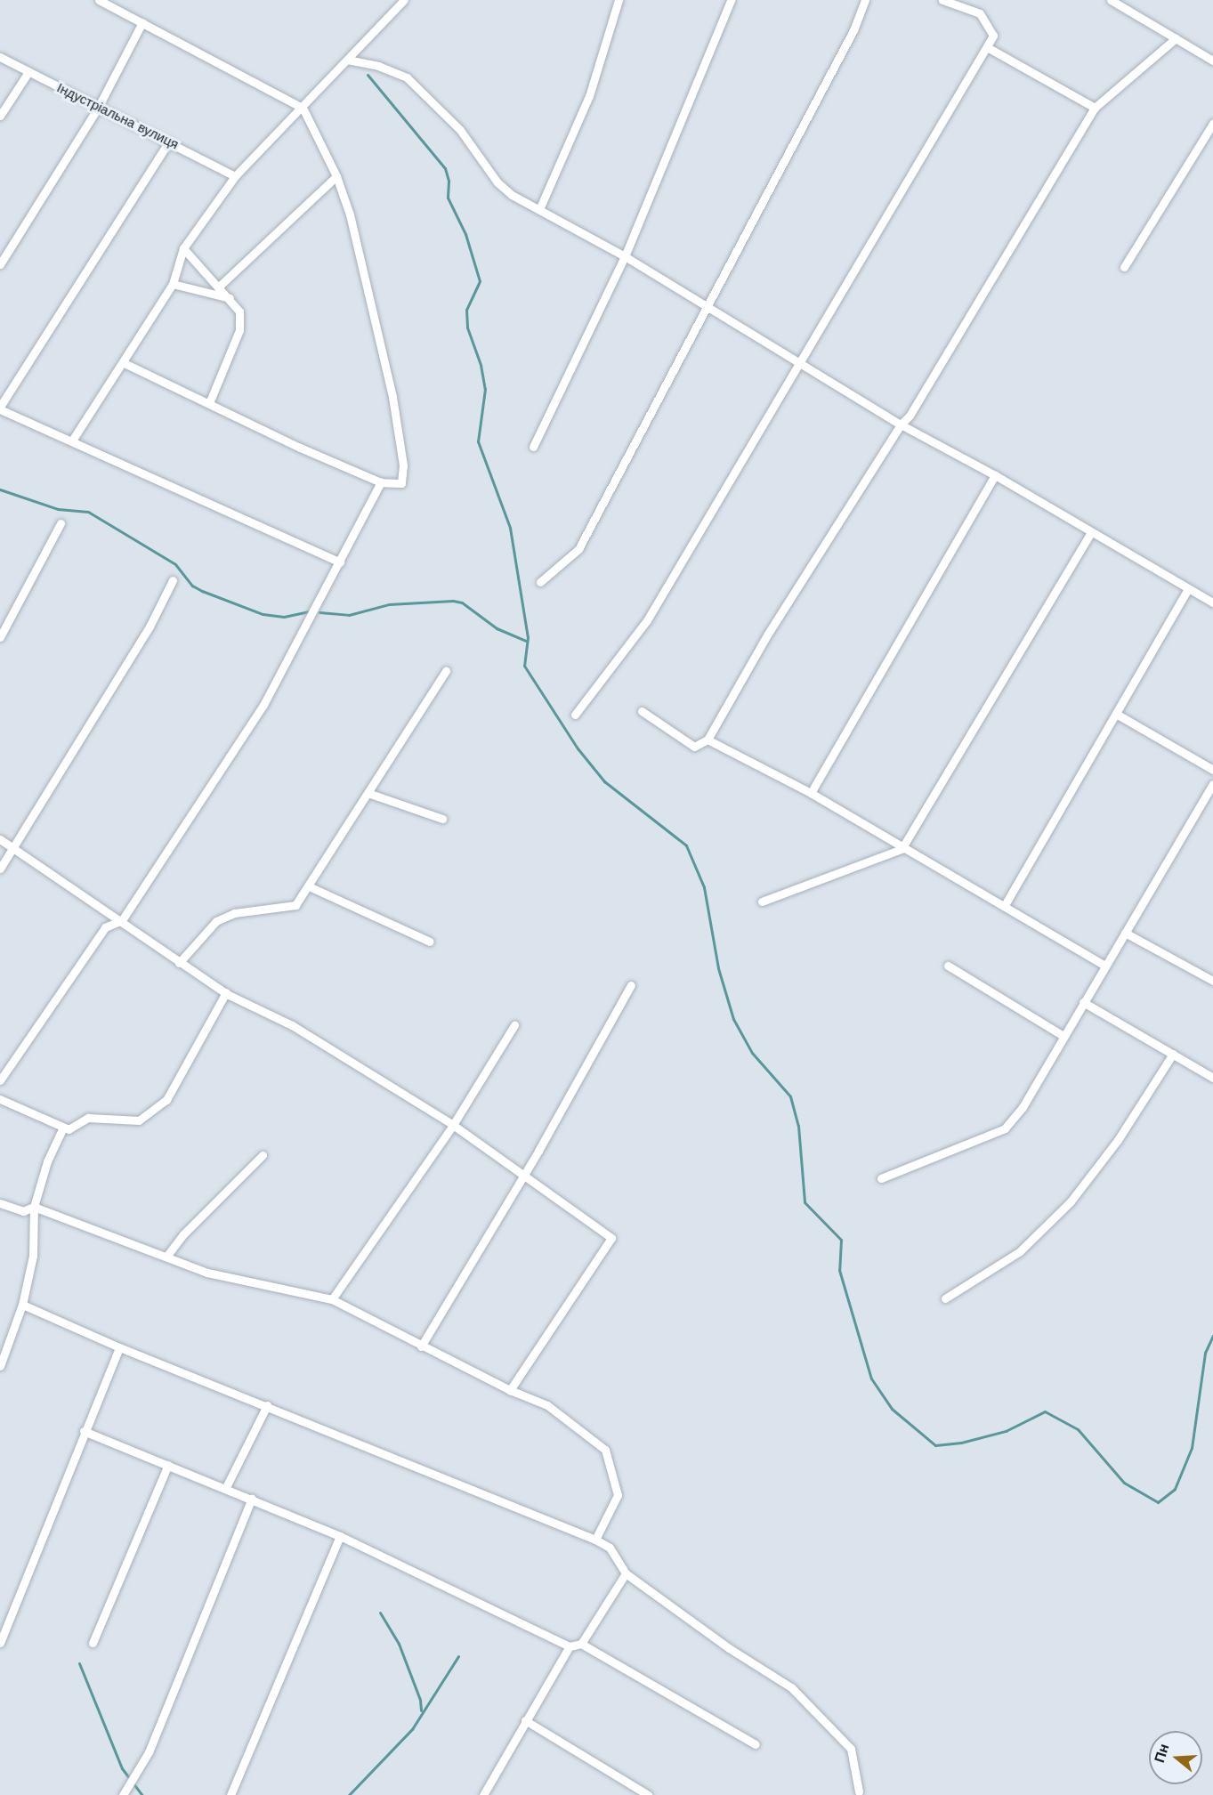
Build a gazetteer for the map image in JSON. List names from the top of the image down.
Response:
{
  "streets": {
    "street": ["Індустріальна вулиця"]
  },
  "north": "left"
}
